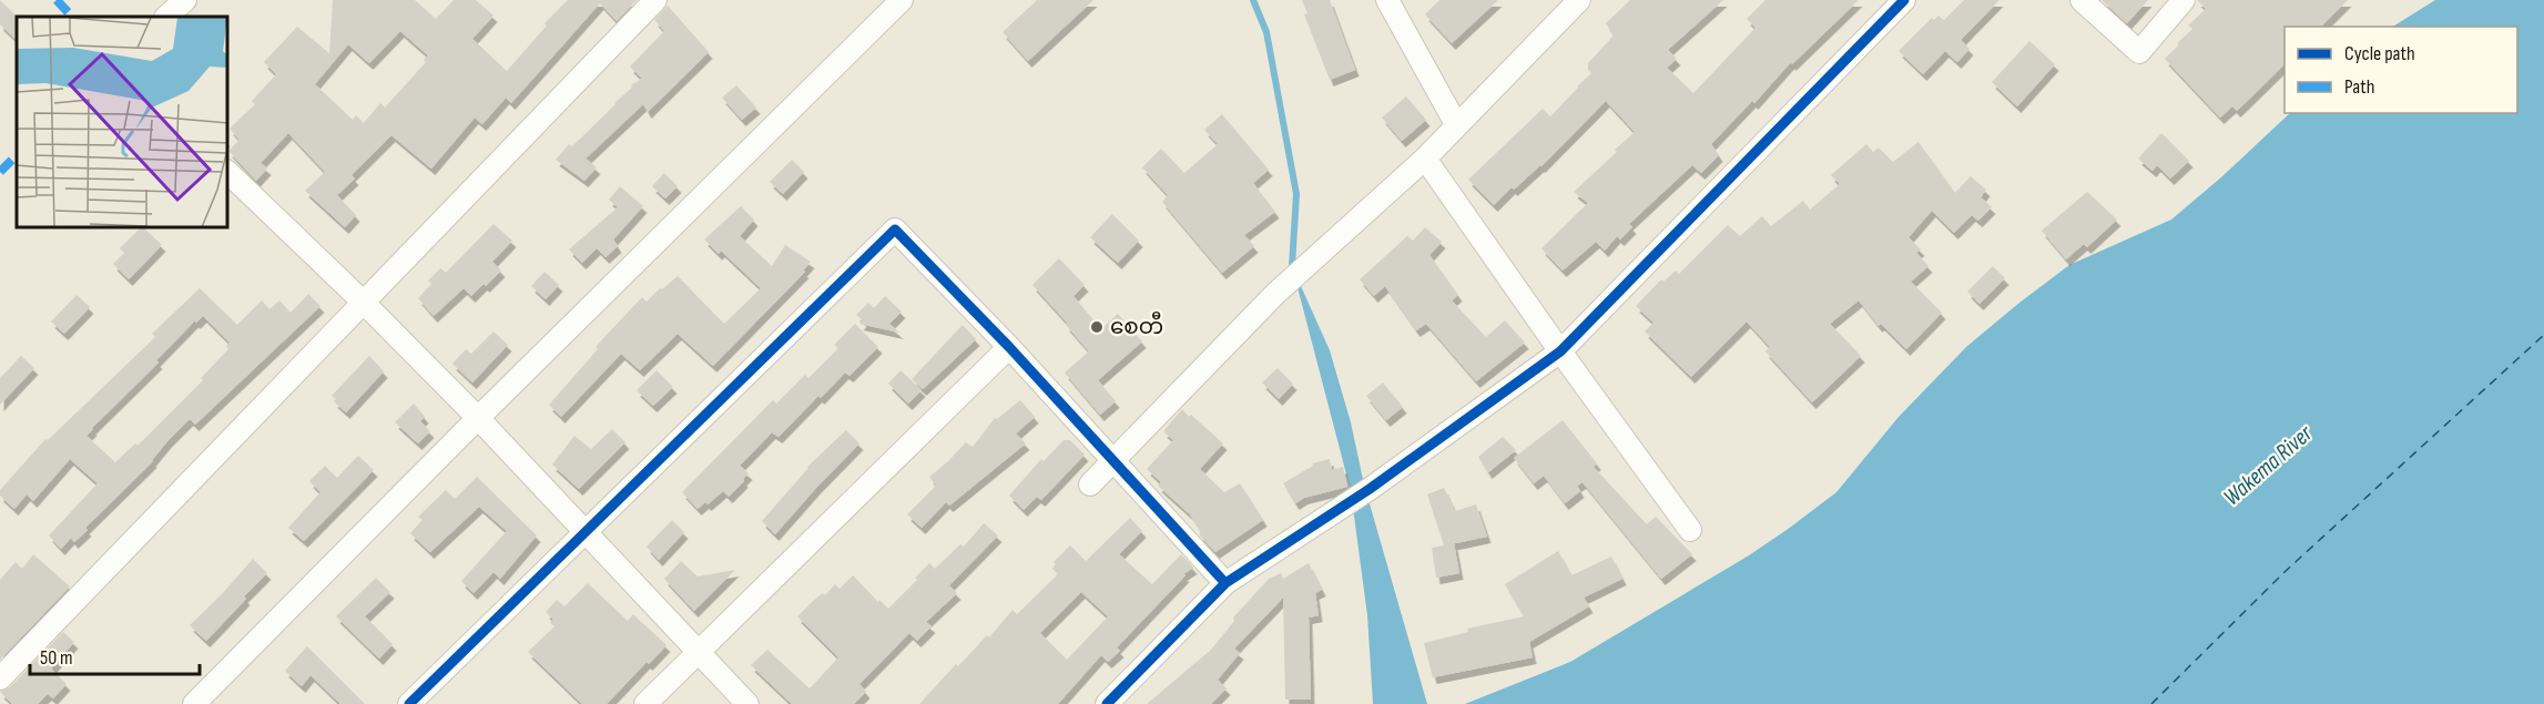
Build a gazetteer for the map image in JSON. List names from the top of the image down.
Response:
{
  "water": ["Wakema River"],
  "places": ["စေတီ"],
  "legend": ["Cycle path", "Path"],
  "scale_bar": "50 m"
}
